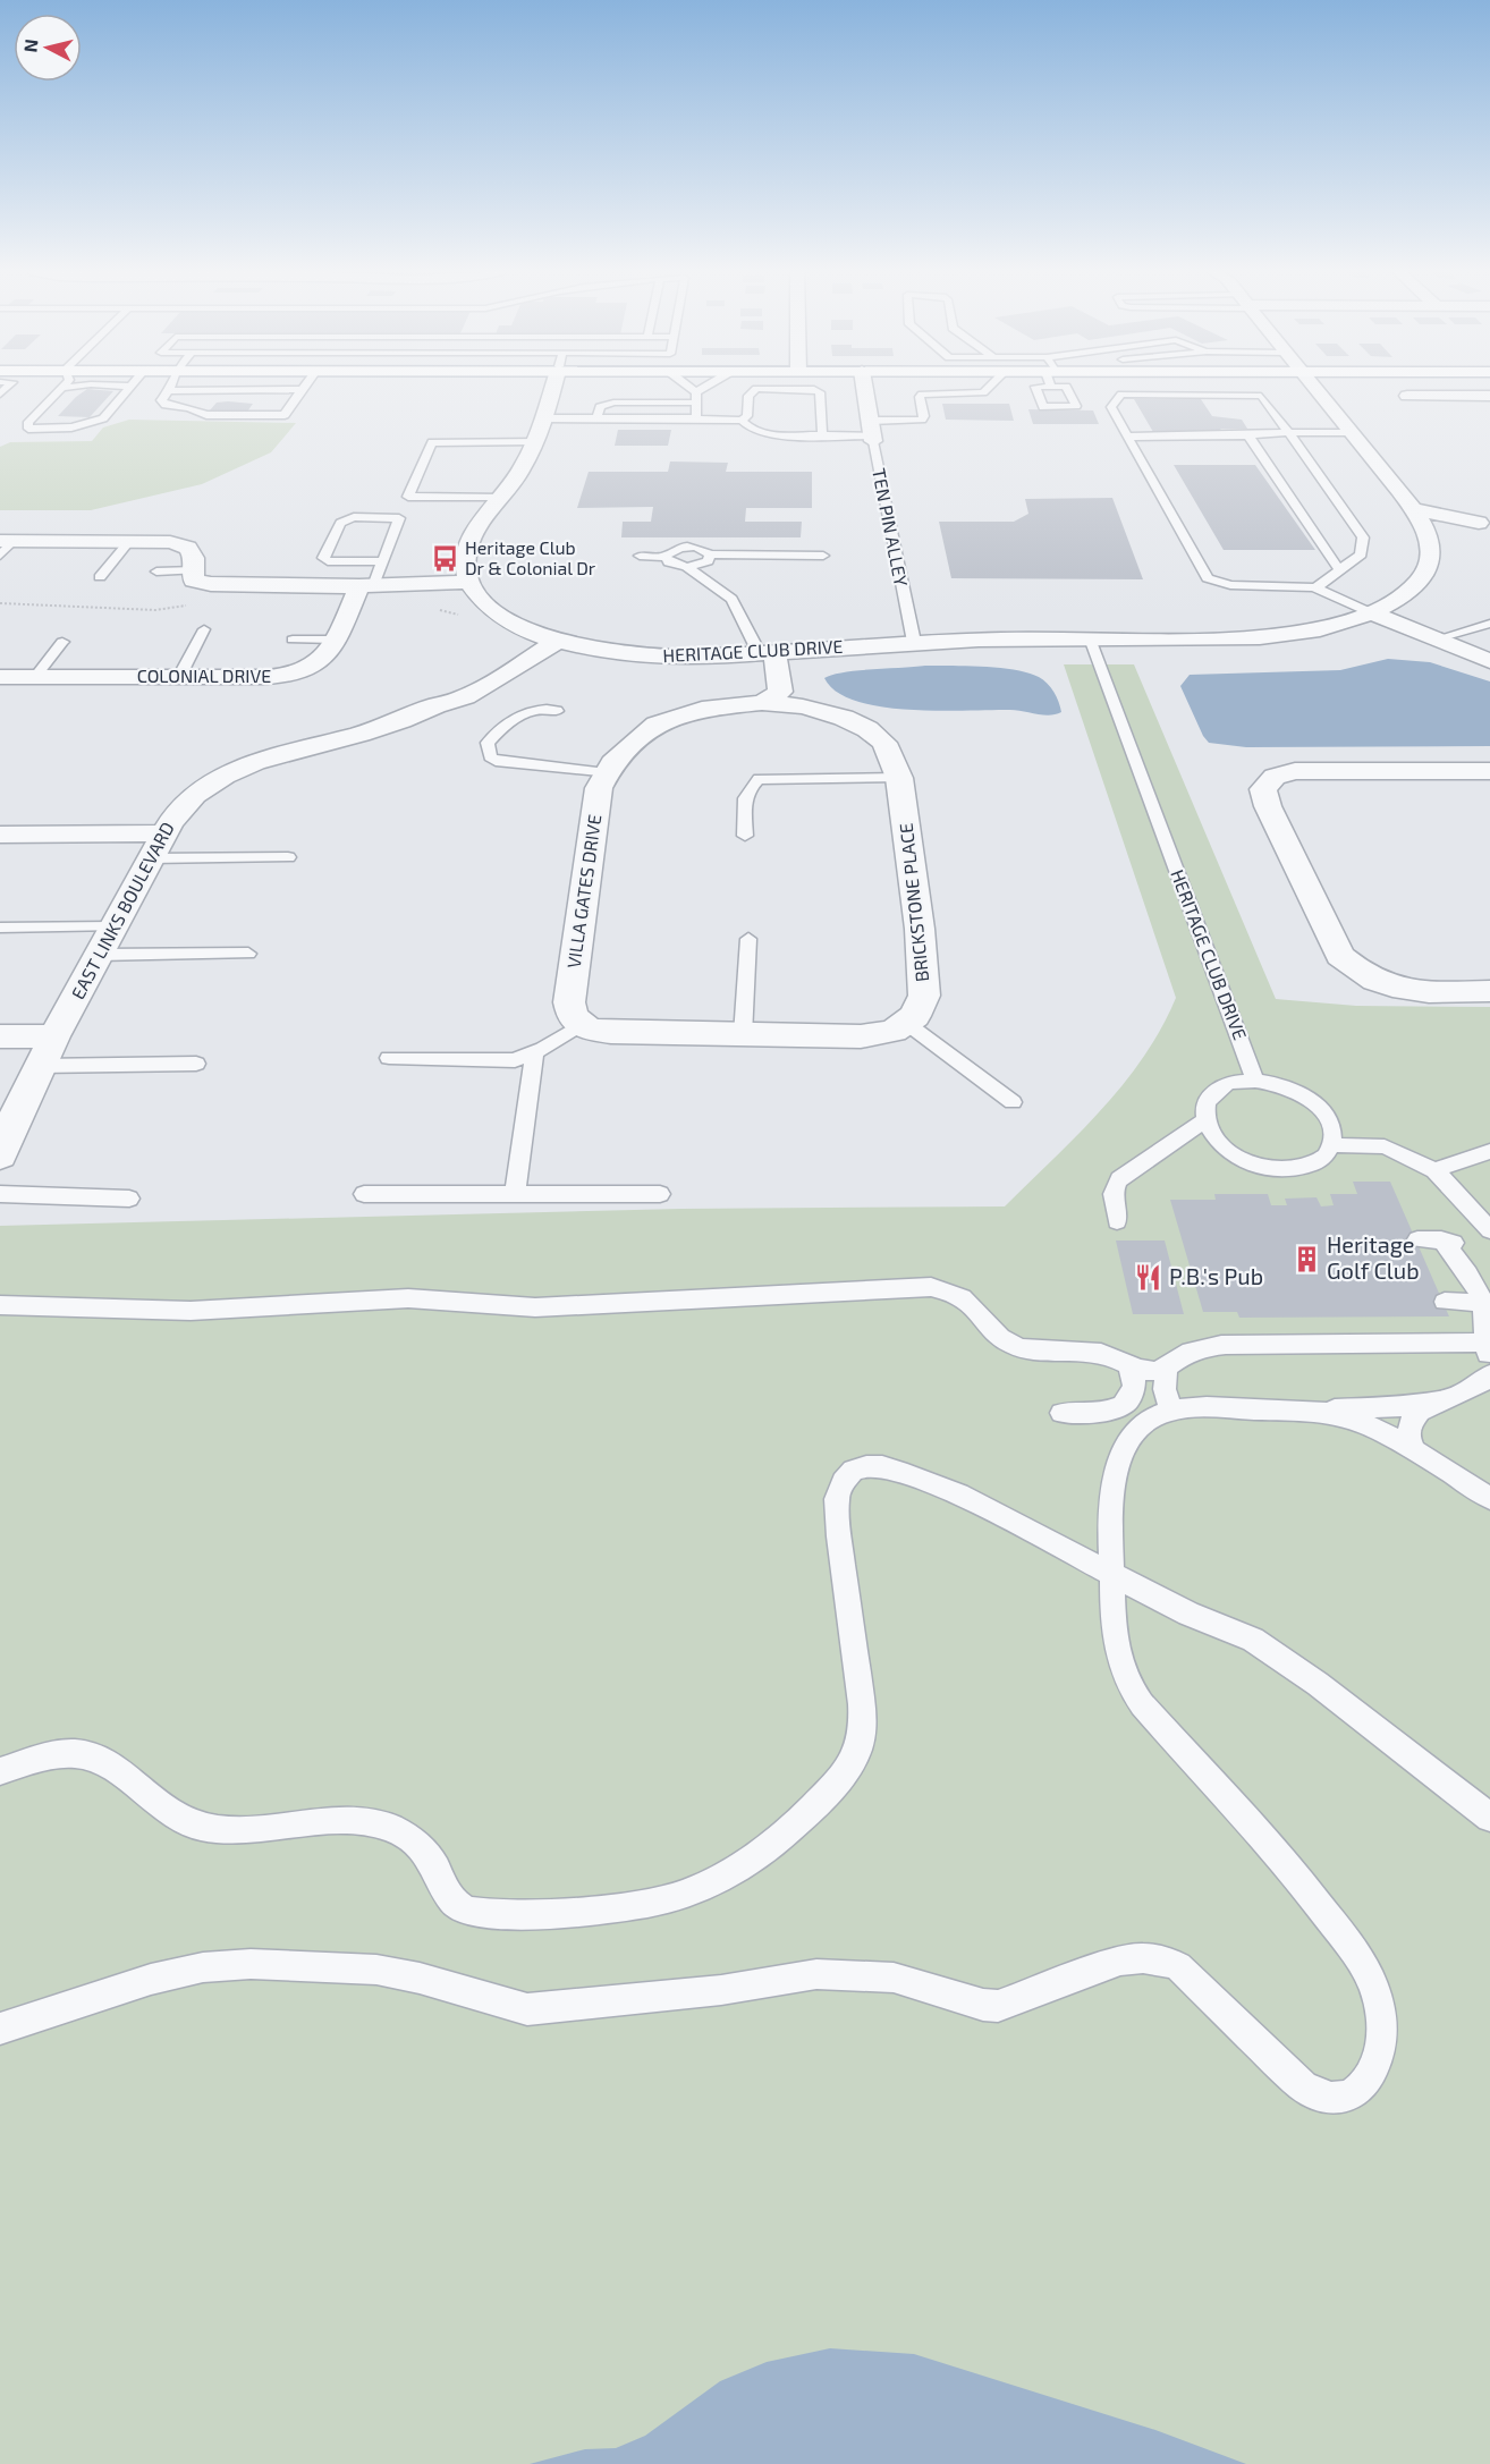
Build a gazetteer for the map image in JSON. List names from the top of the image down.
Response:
{
  "streets": {
    "street": [
      "TEN PIN ALLEY",
      "HERITAGE CLUB DRIVE",
      "COLONIAL DRIVE",
      "VILLA GATES DRIVE",
      "BRICKSTONE PLACE",
      "EAST LINKS BOULEVARD"
    ]
  },
  "crossings": [
    ["TEN PIN ALLEY", "HERITAGE CLUB DRIVE"],
    ["HERITAGE CLUB DRIVE", "EAST LINKS BOULEVARD"],
    ["VILLA GATES DRIVE", "BRICKSTONE PLACE"]
  ],
  "places": {
    "bus stop": ["Heritage Club Dr & Colonial Dr"],
    "building": ["Heritage Golf Club"],
    "restaurant": ["P.B.'s Pub"]
  },
  "north": "left"
}
